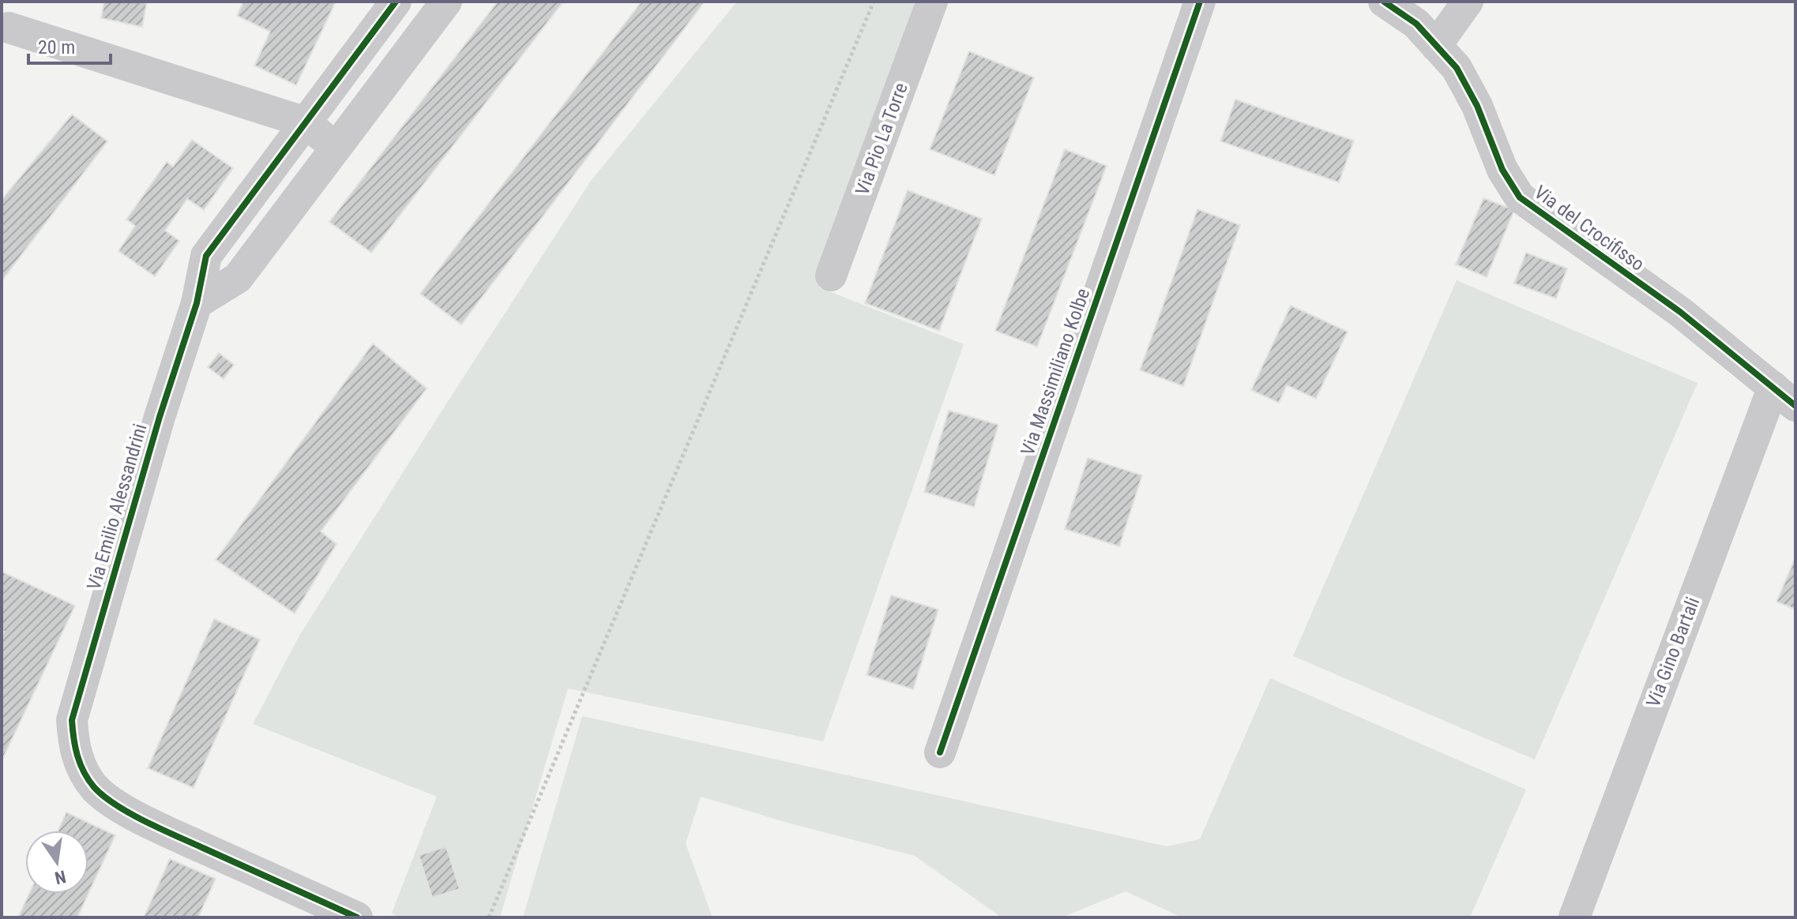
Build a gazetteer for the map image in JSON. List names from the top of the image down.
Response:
{
  "streets": {
    "street": [
      "Via Pio La Torre",
      "Via del Crocifisso",
      "Via Massimiliano Kolbe",
      "Via Emilio Alessandrini",
      "Via Gino Bartali"
    ]
  },
  "crossings": [
    ["Via del Crocifisso", "Via Gino Bartali"]
  ],
  "scale_bar": "20 m",
  "north": "bottom"
}
